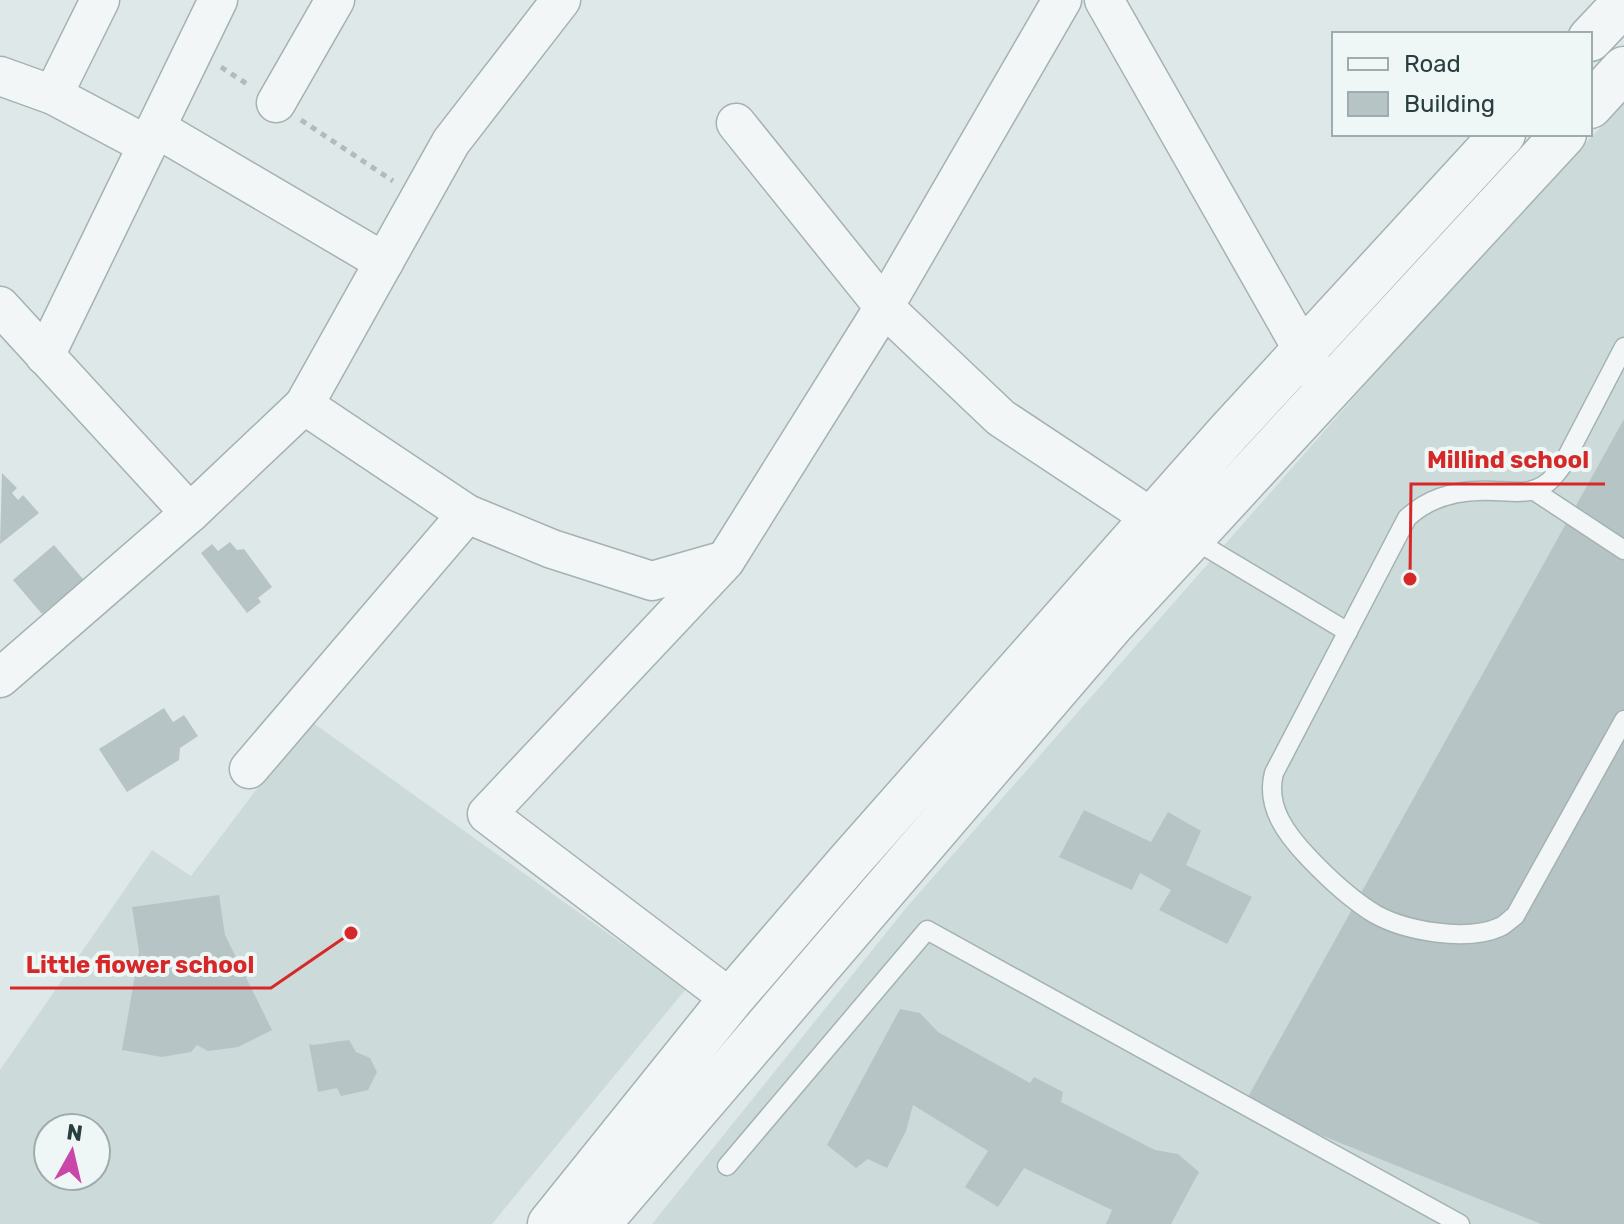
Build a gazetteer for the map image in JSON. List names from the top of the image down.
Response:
{
  "places": ["Millind school", "Little fiower school"],
  "legend": ["Road", "Building"],
  "north": "top"
}
